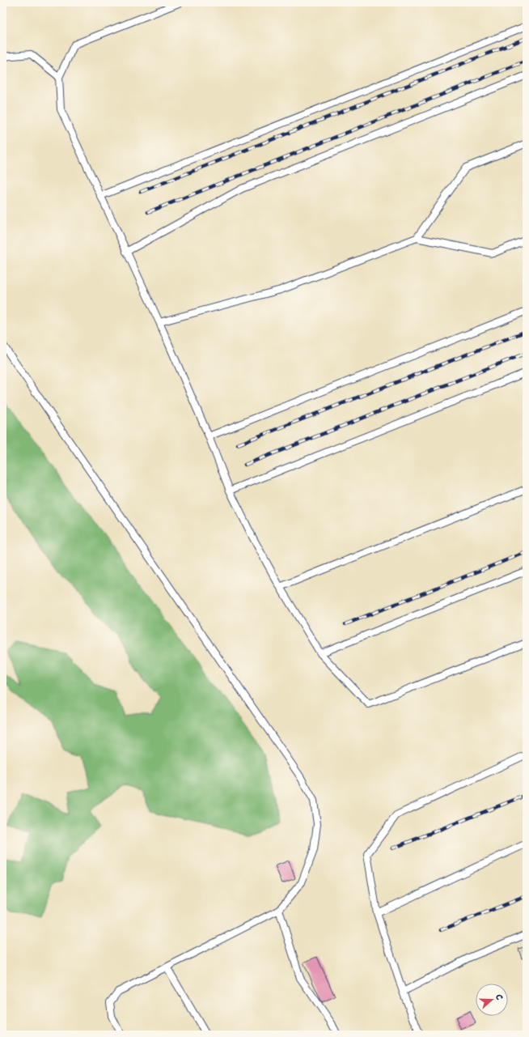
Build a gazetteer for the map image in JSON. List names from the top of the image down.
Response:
{
  "north": "right"
}
